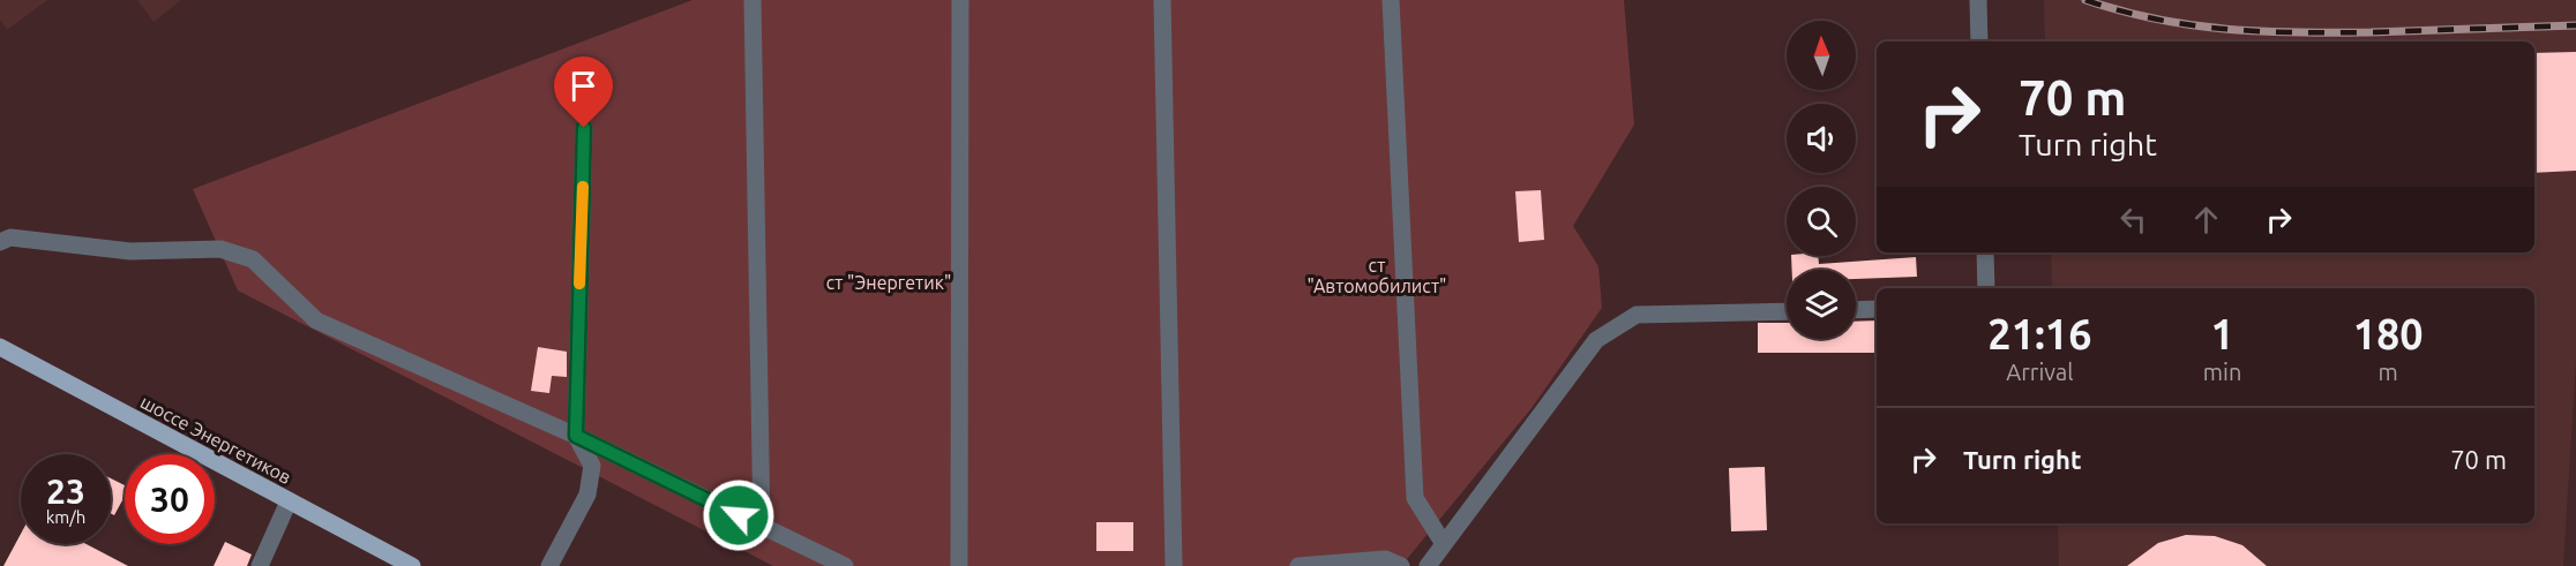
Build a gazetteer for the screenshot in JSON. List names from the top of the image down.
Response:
{
  "streets": {
    "main road": ["шоссе Энергетиков"]
  },
  "parks": ["ст \"Автомобилист\"", "ст \"Энергетик\""],
  "north": "top",
  "page": {
    "turn": ["70 m", "Turn right"],
    "eta": [
      "21:16",
      "Arrival",
      "1",
      "min",
      "180",
      "m"
    ],
    "list": [
      {
        "name": "Turn right",
        "value": "70 m"
      }
    ],
    "speed": "23 km/h",
    "limit": "30"
  }
}
